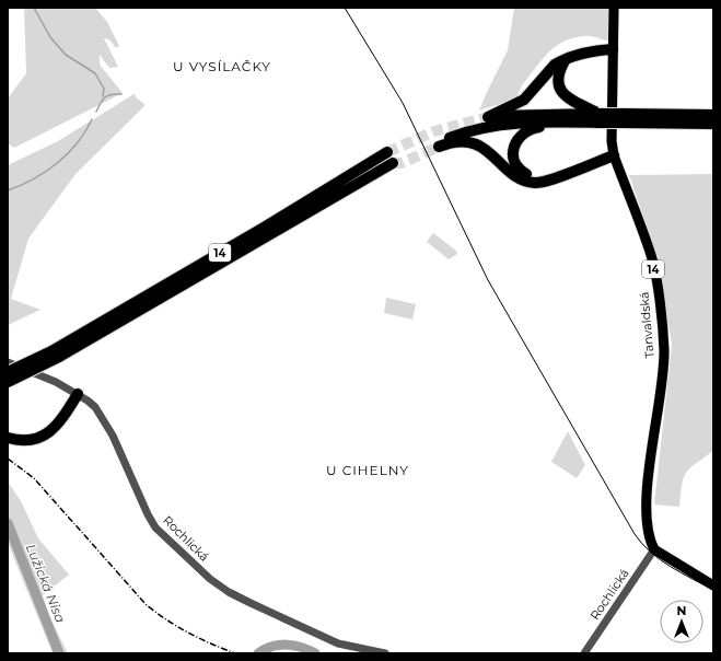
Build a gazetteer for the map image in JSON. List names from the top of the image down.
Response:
{
  "streets": {
    "highway": ["14"],
    "main road": ["Tanvaldská"],
    "street": ["Rochlická"]
  },
  "crossings": [
    ["Tanvaldská", "Rochlická"]
  ],
  "districts": ["U VYSÍLAČKY", "U CIHELNY"],
  "water": ["Lužická Nisa"],
  "north": "top"
}
